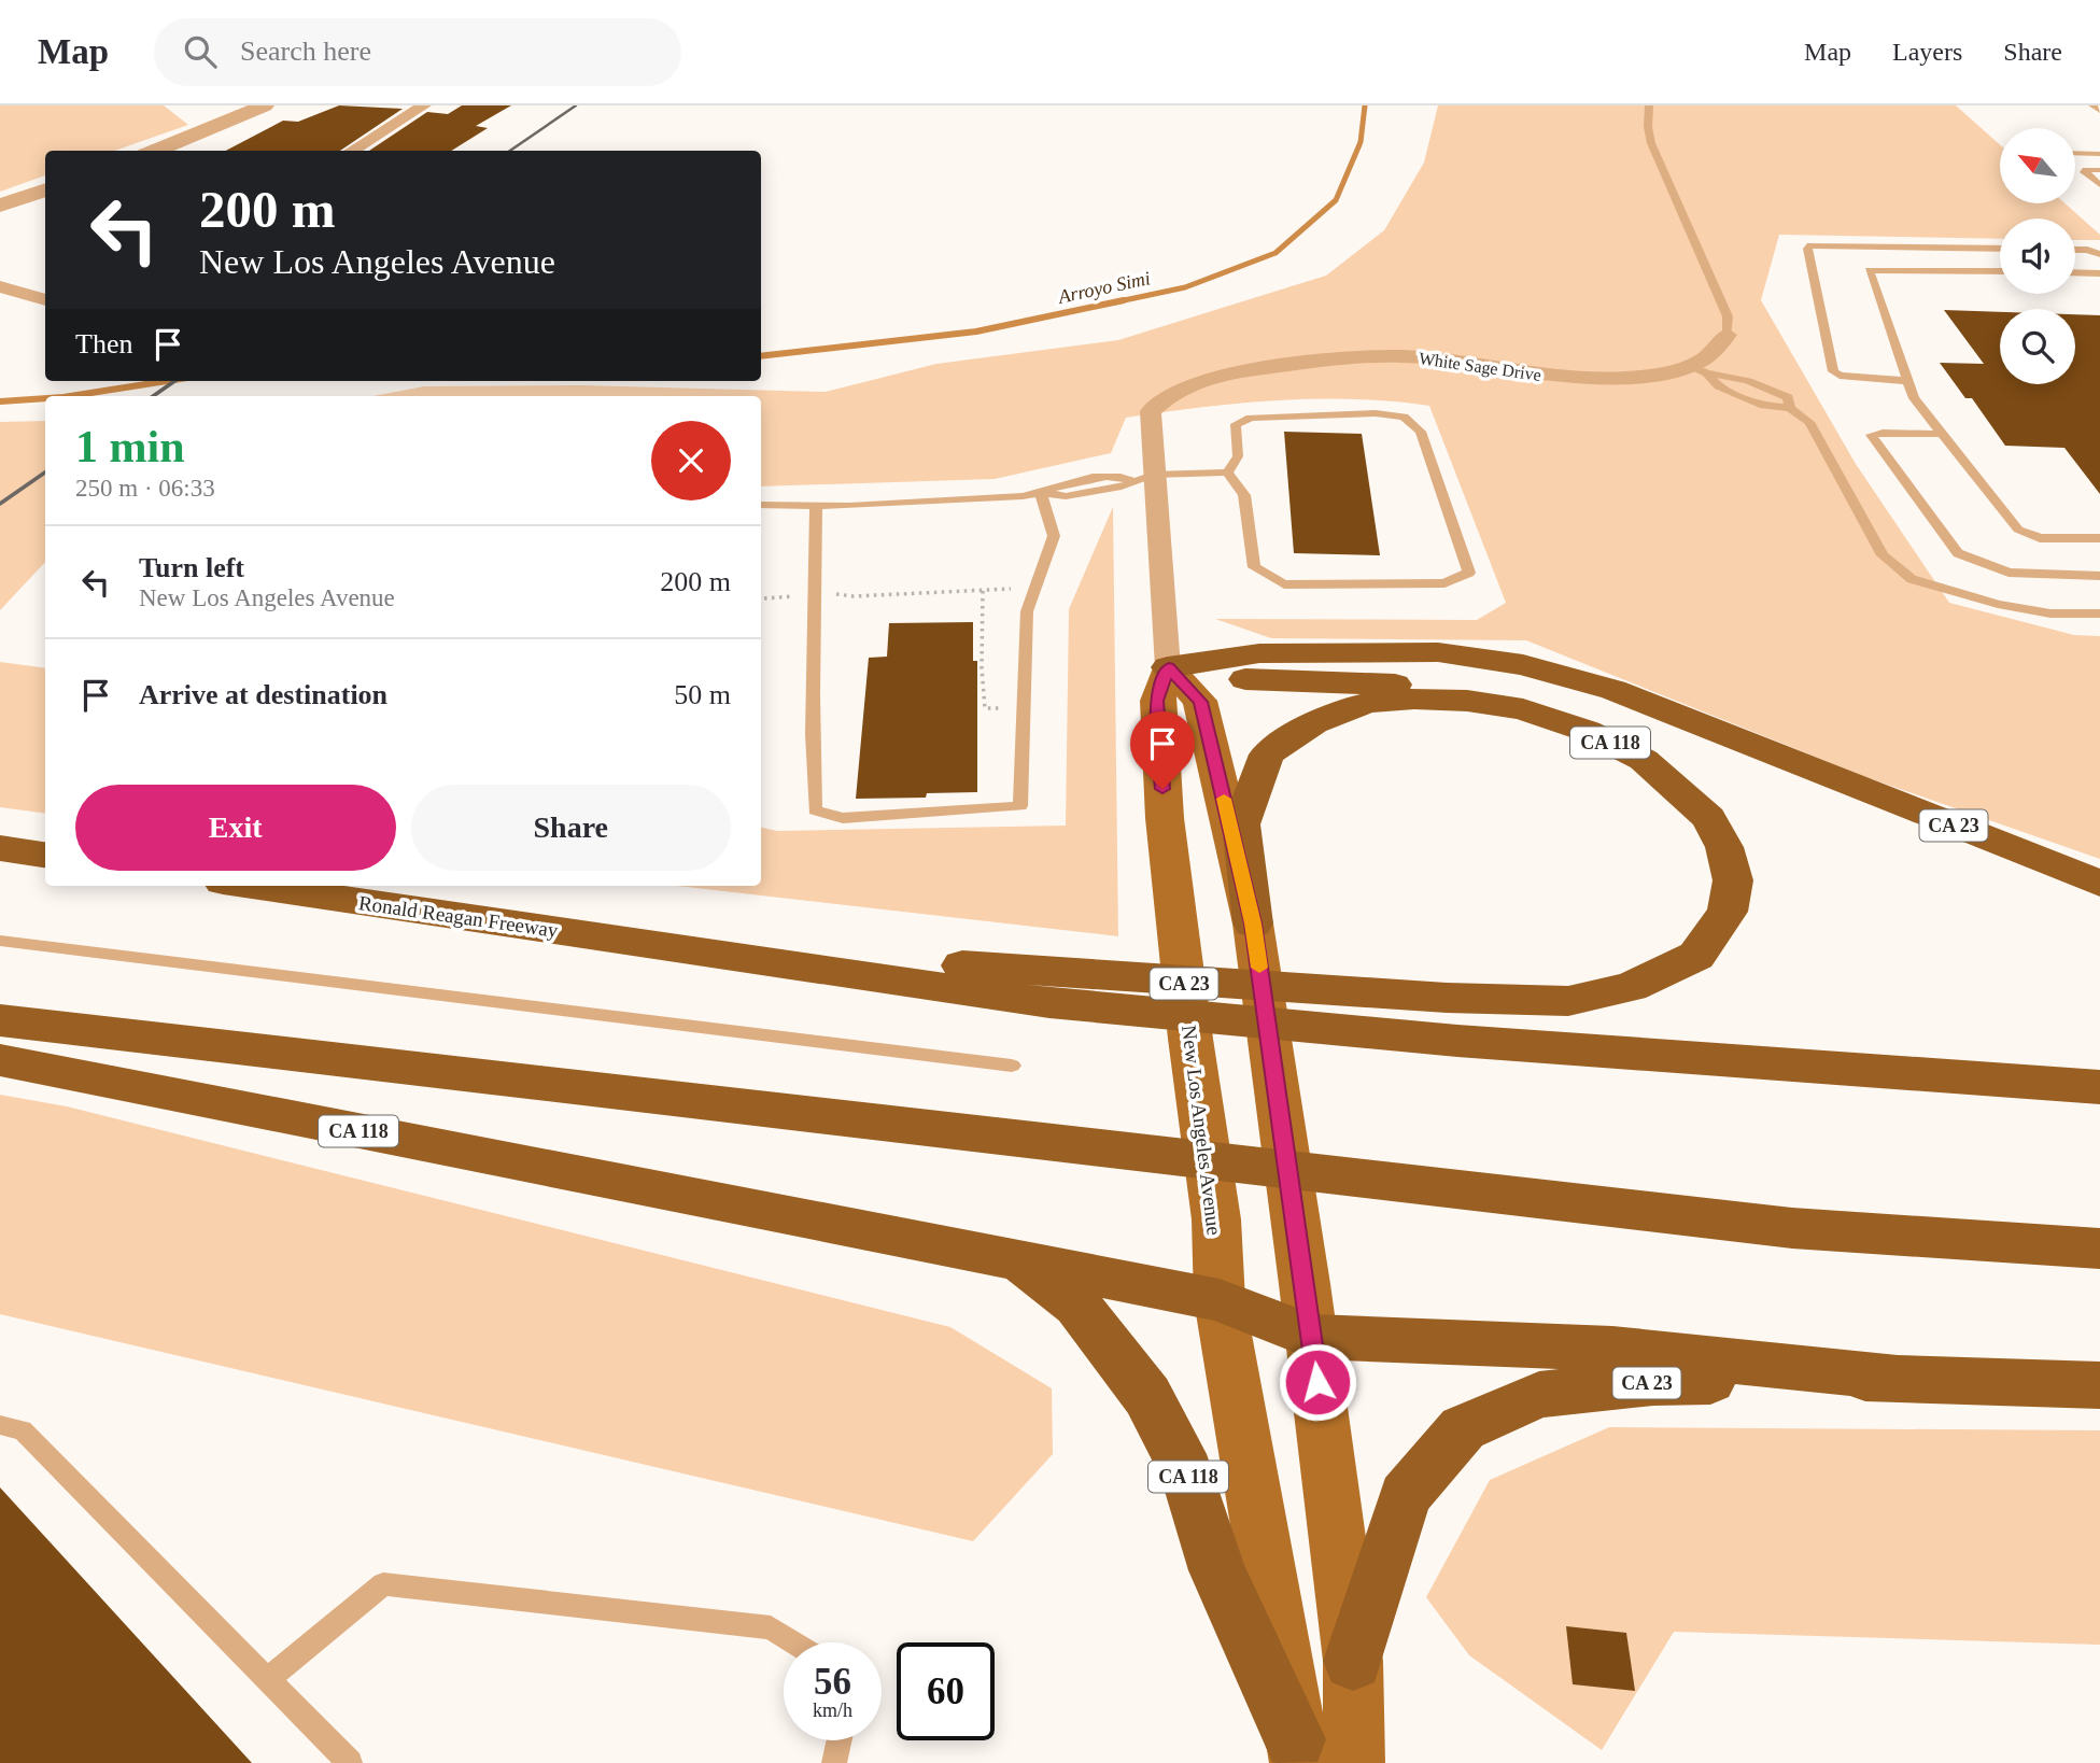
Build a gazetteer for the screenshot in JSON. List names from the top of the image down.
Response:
{
  "streets": {
    "highway": ["CA 118", "CA 23", "Ronald Reagan Freeway"],
    "main road": ["New Los Angeles Avenue"],
    "street": ["White Sage Drive"]
  },
  "crossings": [
    ["White Sage Drive", "CA 23"],
    ["White Sage Drive", "New Los Angeles Avenue"],
    ["CA 118", "CA 23"],
    ["CA 118", "Ronald Reagan Freeway"],
    ["CA 118", "New Los Angeles Avenue"],
    ["CA 23", "New Los Angeles Avenue"]
  ],
  "water": ["Arroyo Simi"],
  "north": "top left",
  "page": {
    "header": "Map",
    "search": "Search here",
    "nav": ["Map", "Layers", "Share"],
    "turn": ["200 m", "New Los Angeles Avenue"],
    "then": "Then",
    "heading": ["1 min", "250 m · 06:33"],
    "list": [
      {
        "name": "Turn left",
        "note": "New Los Angeles Avenue",
        "value": "200 m"
      },
      {
        "name": "Arrive at destination",
        "value": "50 m"
      }
    ],
    "buttons": ["Exit", "Share"],
    "speed": "56 km/h",
    "limit": "60"
  }
}
